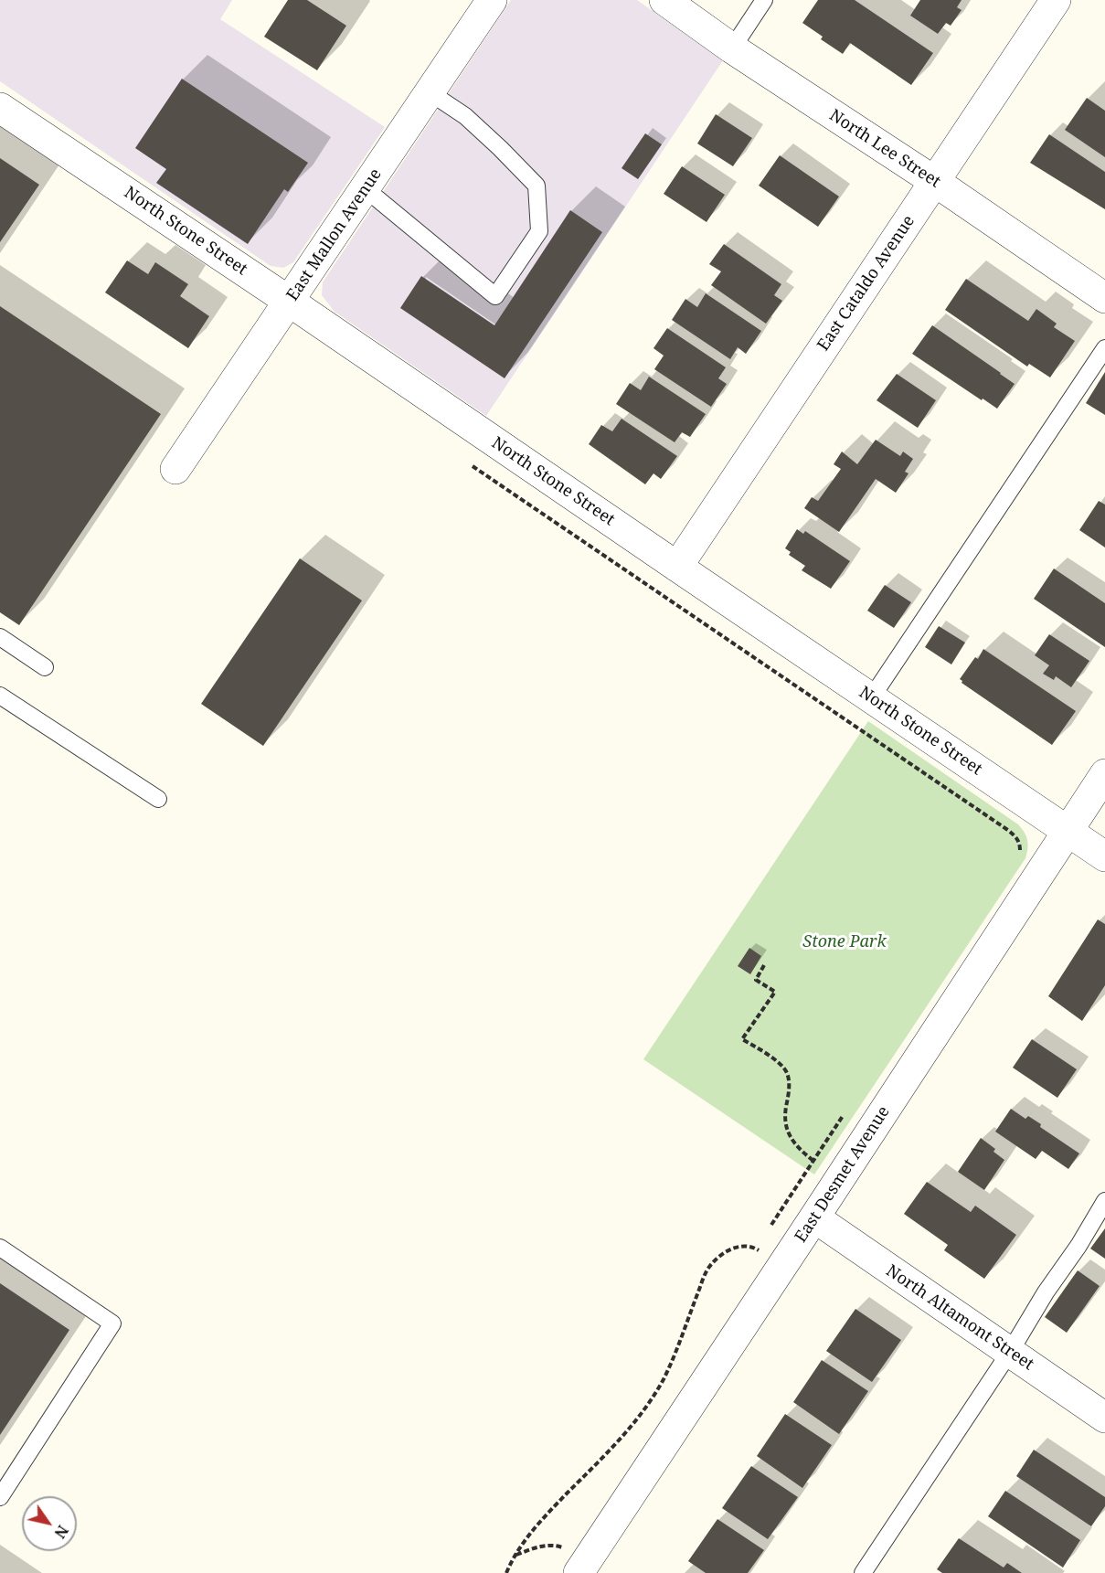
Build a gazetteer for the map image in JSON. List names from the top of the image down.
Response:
{
  "streets": {
    "street": [
      "North Lee Street",
      "North Stone Street",
      "East Mallon Avenue",
      "East Cataldo Avenue",
      "East Desmet Avenue",
      "North Altamont Street"
    ]
  },
  "crossings": [
    ["North Lee Street", "East Cataldo Avenue"],
    ["North Stone Street", "East Mallon Avenue"],
    ["North Stone Street", "East Cataldo Avenue"],
    ["North Stone Street", "East Desmet Avenue"],
    ["East Desmet Avenue", "North Altamont Street"]
  ],
  "parks": ["Stone Park"],
  "north": "bottom right"
}
